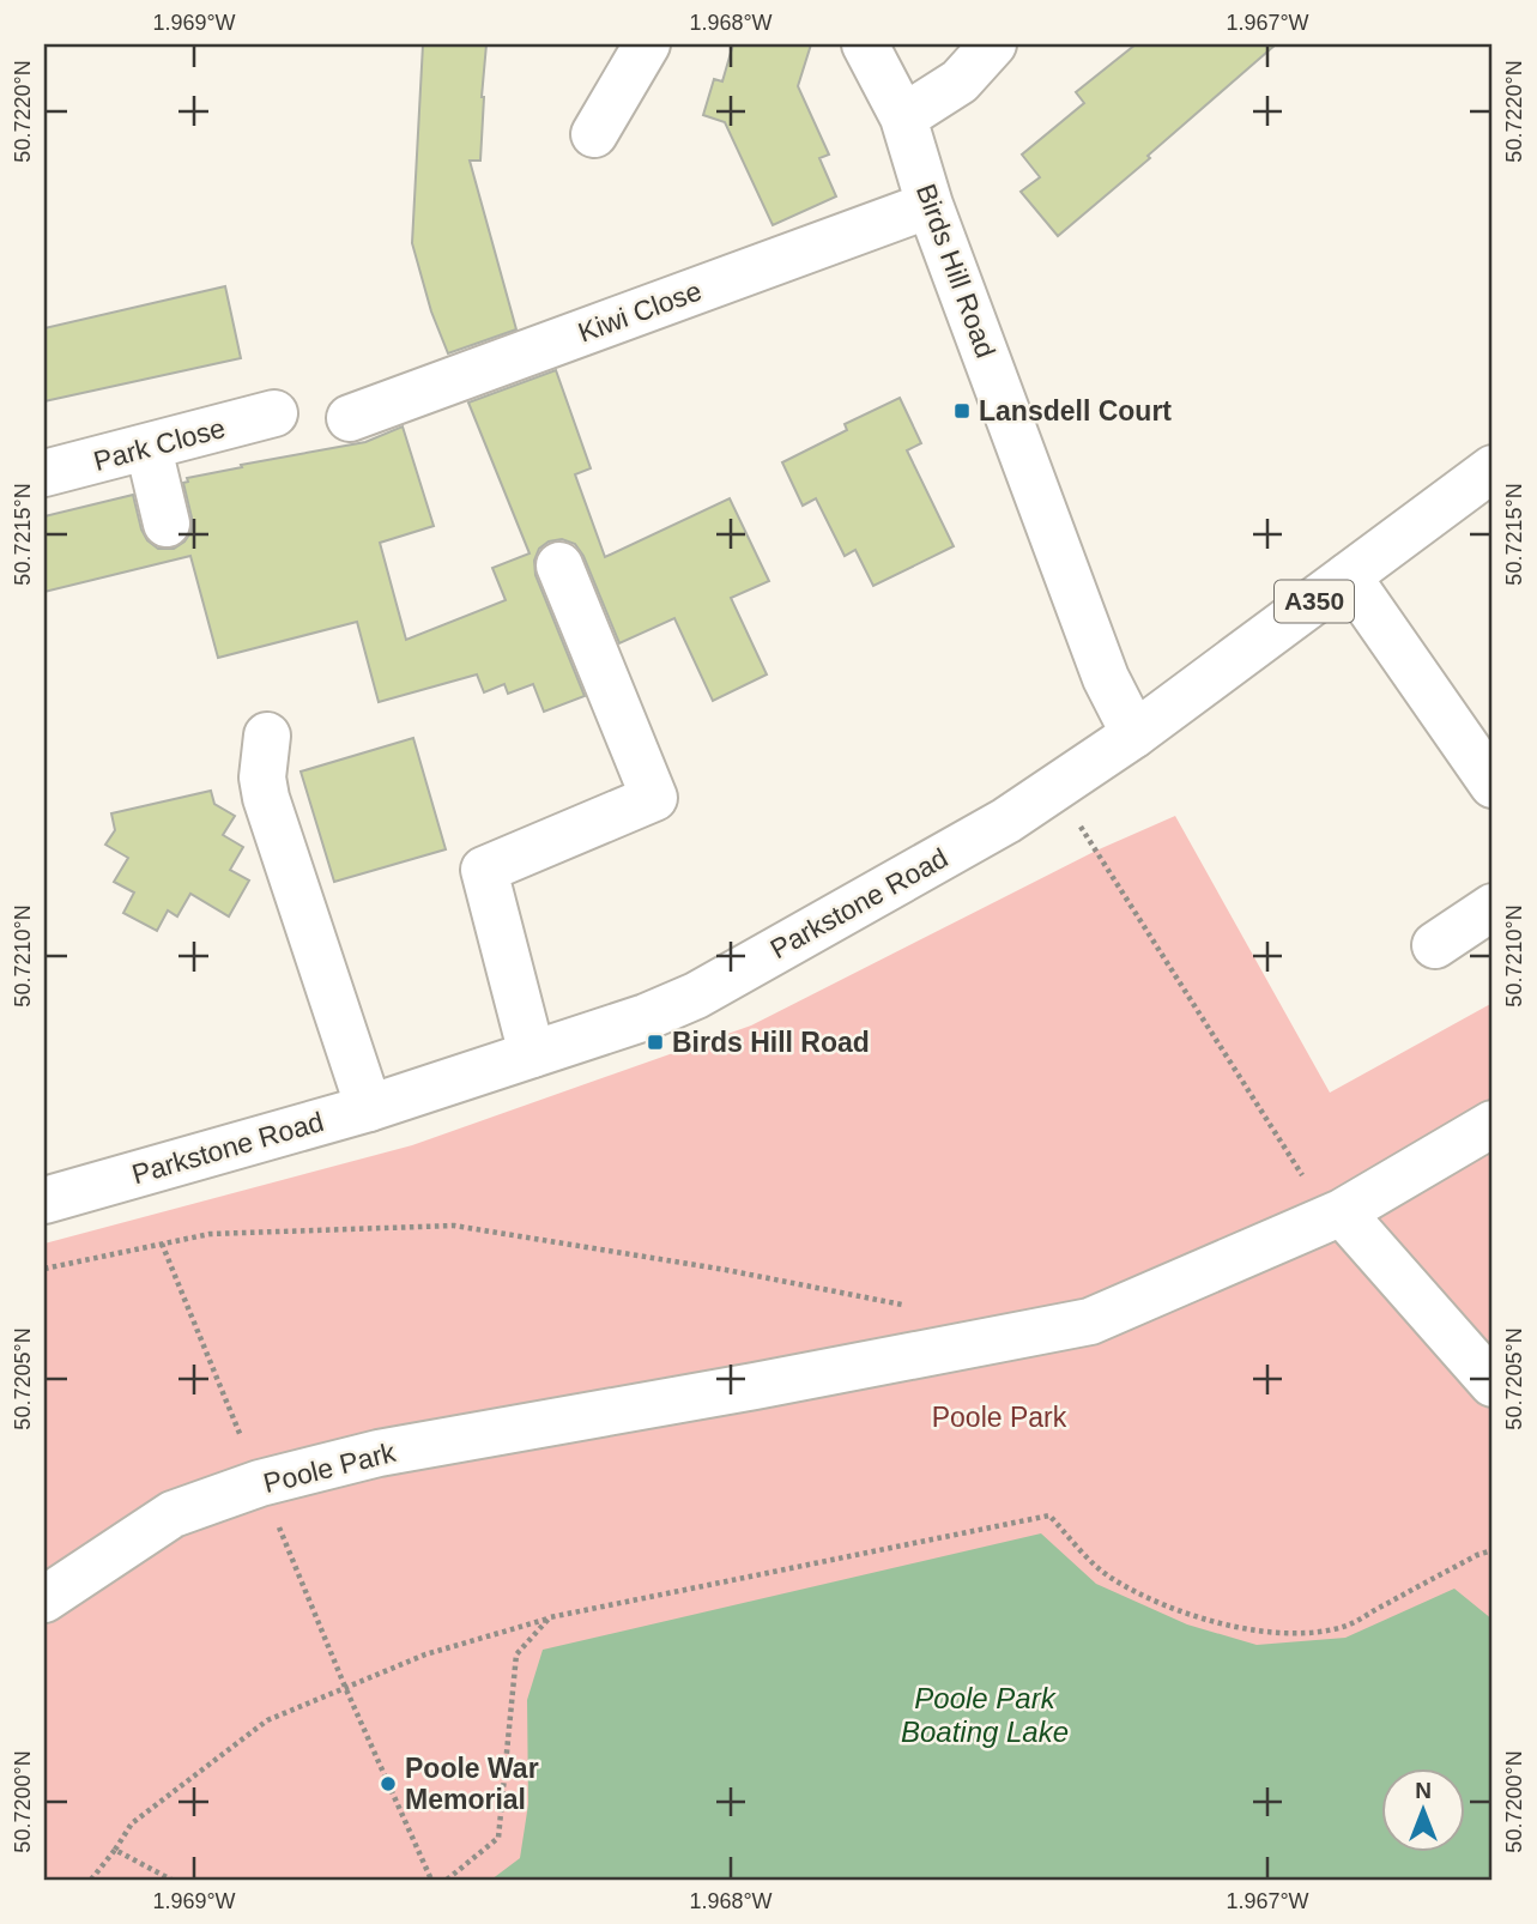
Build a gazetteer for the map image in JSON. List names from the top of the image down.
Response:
{
  "streets": {
    "street": [
      "Birds Hill Road",
      "Kiwi Close",
      "Park Close",
      "A350",
      "Parkstone Road",
      "Poole Park"
    ]
  },
  "crossings": [
    ["Birds Hill Road", "Kiwi Close"],
    ["Birds Hill Road", "Parkstone Road"]
  ],
  "water": ["Poole Park Boating Lake"],
  "parks": ["Poole Park"],
  "places": {
    "transit": ["Lansdell Court", "Birds Hill Road"],
    "other": ["Poole War Memorial"]
  },
  "north": "top",
  "coordinates": [
    "1.969°W",
    "1.968°W",
    "1.967°W",
    "50.7220°N",
    "50.7215°N",
    "50.7210°N",
    "50.7205°N",
    "50.7200°N"
  ]
}
